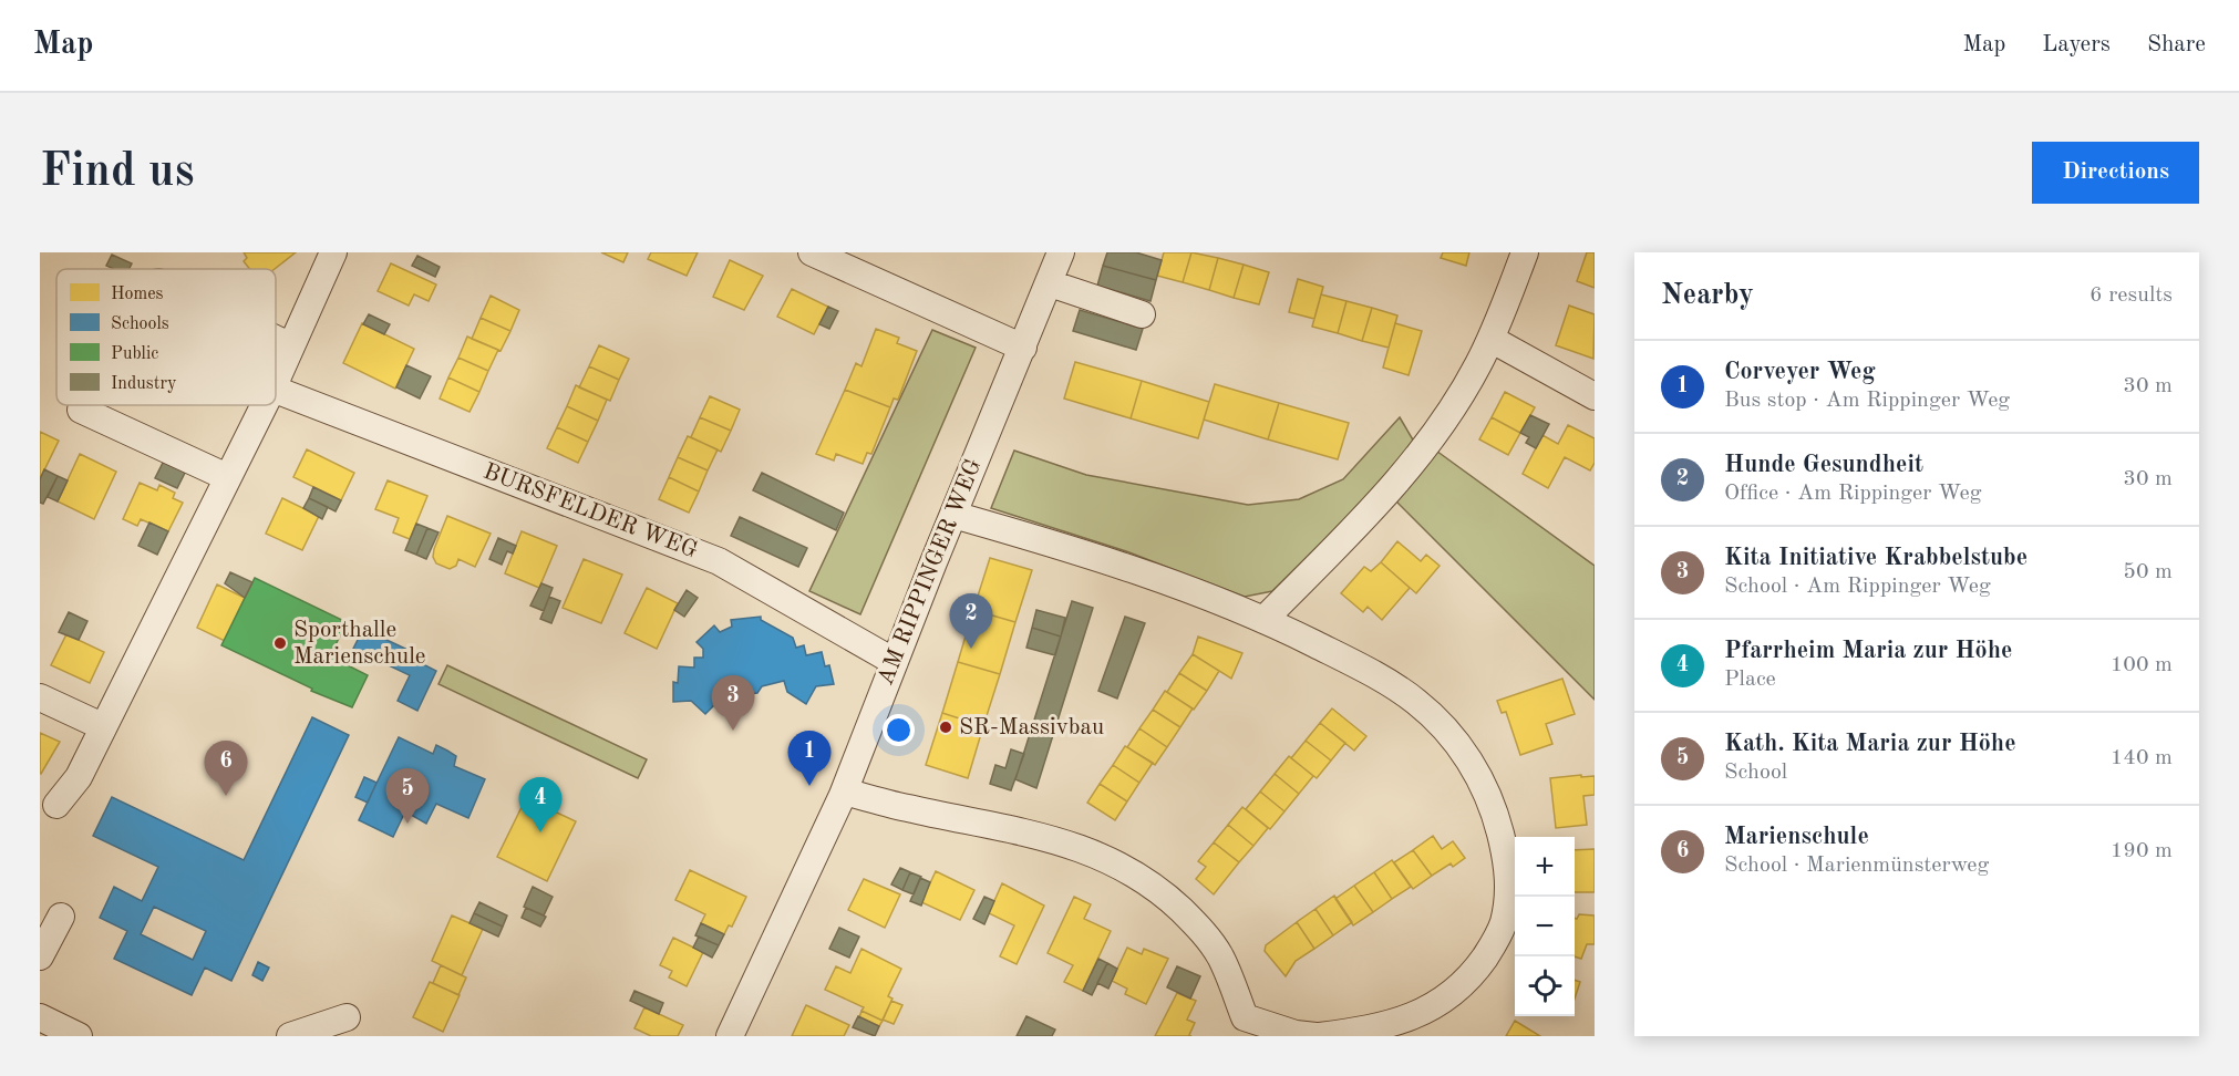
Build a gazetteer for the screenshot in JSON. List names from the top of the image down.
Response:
{
  "streets": {
    "street": ["BURSFELDER WEG", "AM RIPPINGER WEG"]
  },
  "crossings": [
    ["BURSFELDER WEG", "AM RIPPINGER WEG"]
  ],
  "places": ["Sporthalle Marienschule", "SR-Massivbau"],
  "legend": [
    "Homes",
    "Schools",
    "Public",
    "Industry"
  ],
  "page": {
    "header": "Map",
    "nav": ["Map", "Layers", "Share"],
    "buttons": "Directions",
    "title": "Find us",
    "heading": ["Nearby", "6 results"],
    "list": [
      {
        "mark": "1",
        "name": "Corveyer Weg",
        "note": "Bus stop · Am Rippinger Weg",
        "value": "30 m"
      },
      {
        "mark": "2",
        "name": "Hunde Gesundheit",
        "note": "Office · Am Rippinger Weg",
        "value": "30 m"
      },
      {
        "mark": "3",
        "name": "Kita Initiative Krabbelstube",
        "note": "School · Am Rippinger Weg",
        "value": "50 m"
      },
      {
        "mark": "4",
        "name": "Pfarrheim Maria zur Höhe",
        "note": "Place",
        "value": "100 m"
      },
      {
        "mark": "5",
        "name": "Kath. Kita Maria zur Höhe",
        "note": "School",
        "value": "140 m"
      },
      {
        "mark": "6",
        "name": "Marienschule",
        "note": "School · Marienmünsterweg",
        "value": "190 m"
      }
    ],
    "pins": [
      "2",
      "3",
      "1",
      "6",
      "5",
      "4"
    ],
    "map_buttons": ["+", "−"]
  }
}
